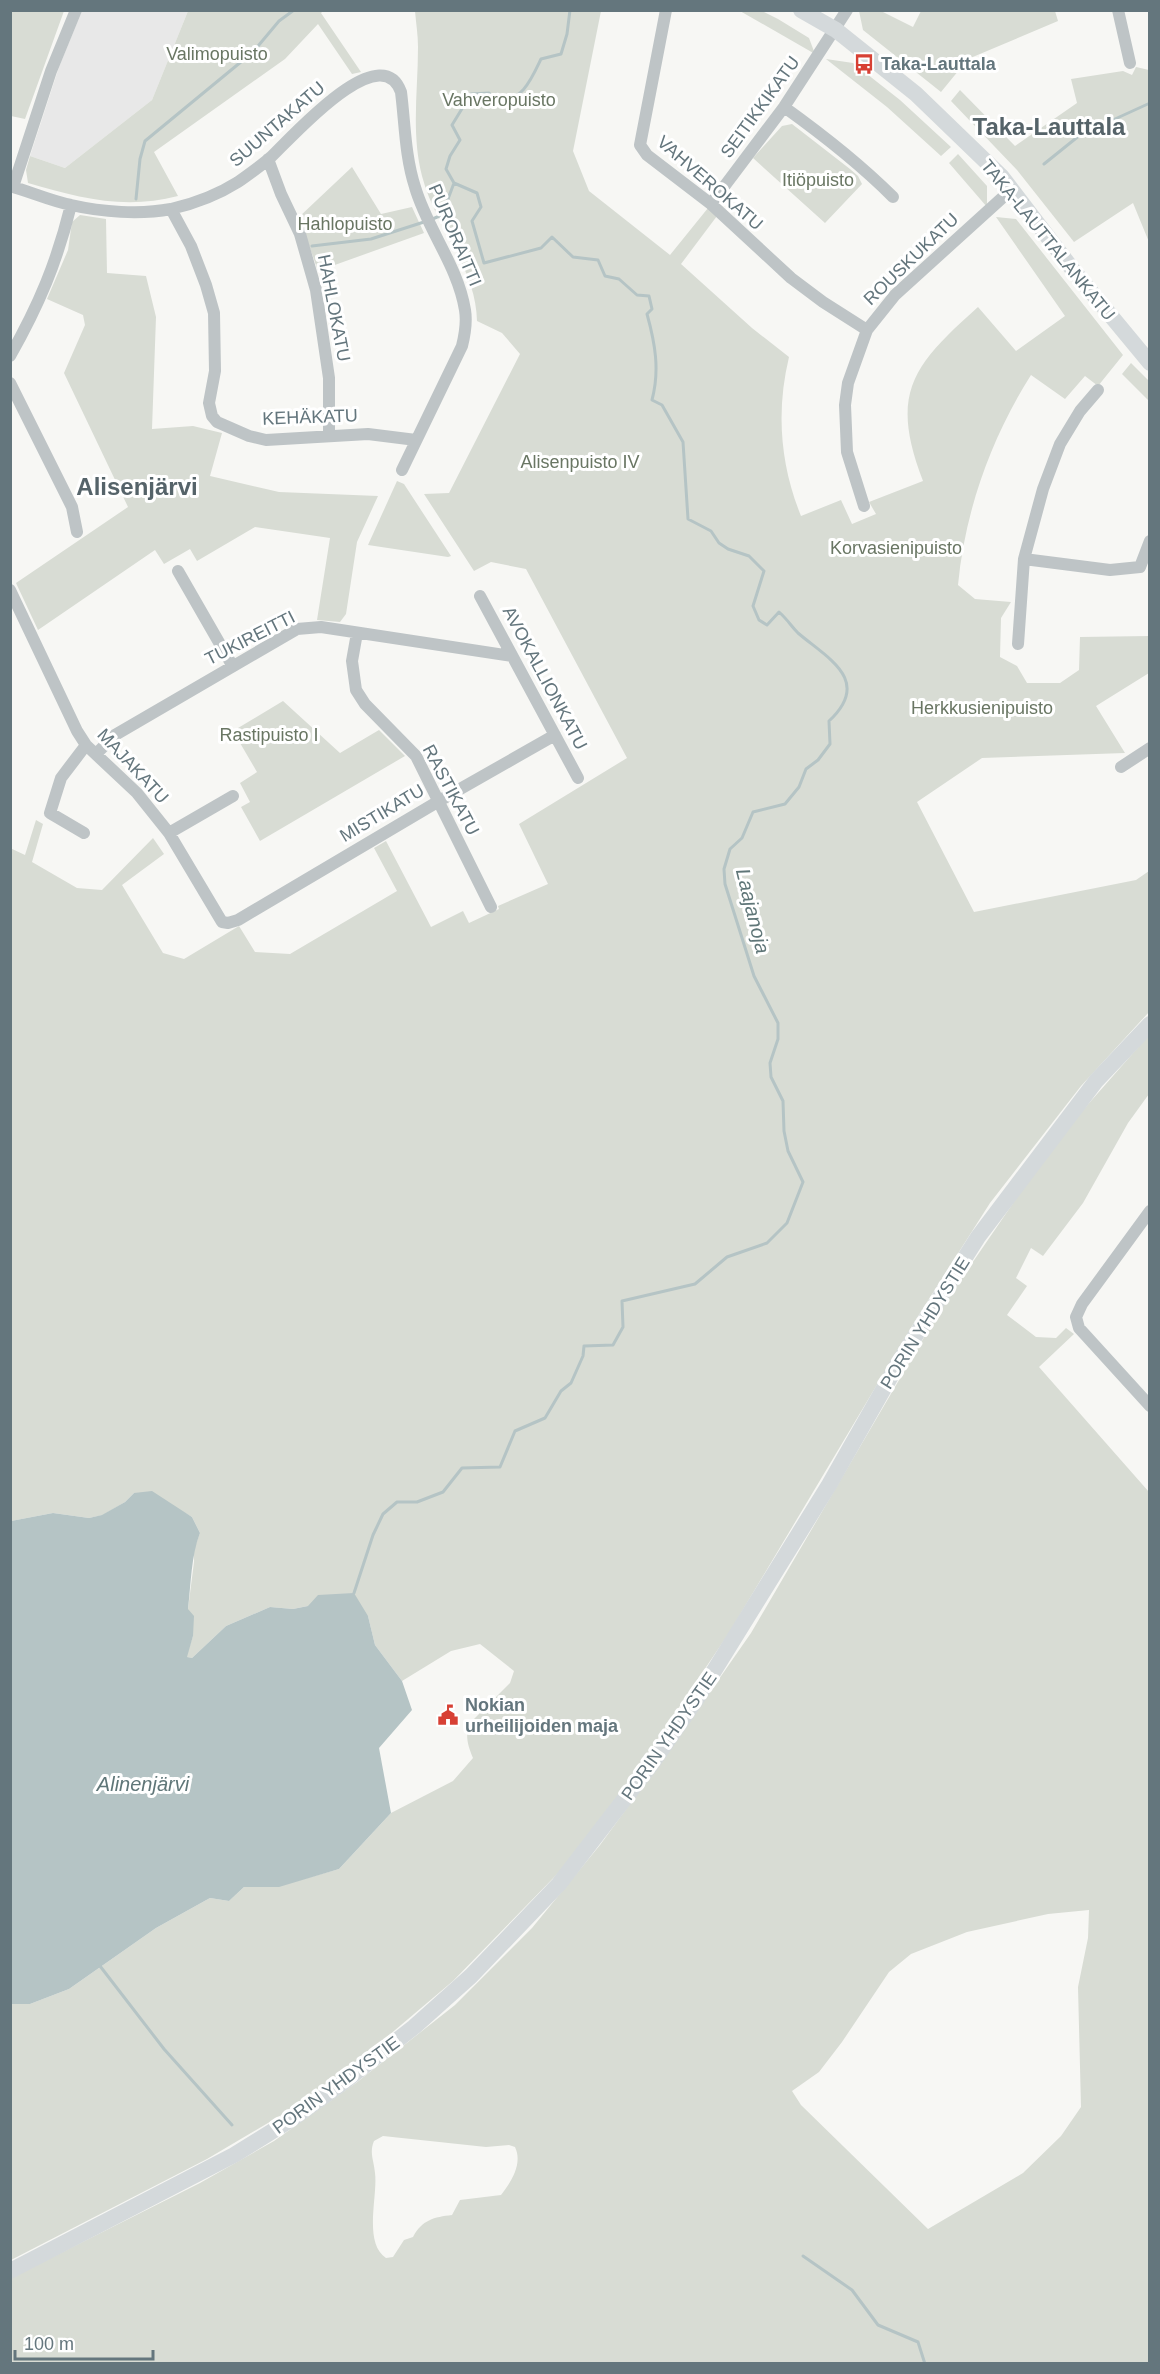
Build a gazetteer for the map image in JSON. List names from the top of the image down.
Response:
{
  "streets": {
    "main road": ["TAKA-LAUTTALANKATU", "PORIN YHDYSTIE"],
    "street": [
      "SEITIKKIKATU",
      "SUUNTAKATU",
      "VAHVEROKATU",
      "PURORAITTI",
      "ROUSKUKATU",
      "HAHLOKATU",
      "KEHÄKATU",
      "TUKIREITTI",
      "AVOKALLIONKATU",
      "MAJAKATU",
      "RASTIKATU",
      "MISTIKATU"
    ]
  },
  "crossings": [
    ["SEITIKKIKATU", "VAHVEROKATU"],
    ["SEITIKKIKATU", "TAKA-LAUTTALANKATU"],
    ["SUUNTAKATU", "PURORAITTI"],
    ["SUUNTAKATU", "HAHLOKATU"],
    ["SUUNTAKATU", "KEHÄKATU"],
    ["VAHVEROKATU", "ROUSKUKATU"],
    ["PURORAITTI", "KEHÄKATU"],
    ["TAKA-LAUTTALANKATU", "ROUSKUKATU"],
    ["HAHLOKATU", "KEHÄKATU"],
    ["TUKIREITTI", "AVOKALLIONKATU"],
    ["TUKIREITTI", "MAJAKATU"],
    ["TUKIREITTI", "RASTIKATU"],
    ["AVOKALLIONKATU", "MISTIKATU"],
    ["MAJAKATU", "MISTIKATU"],
    ["RASTIKATU", "MISTIKATU"]
  ],
  "districts": ["Taka-Lauttala", "Alisenjärvi"],
  "water": ["Laajanoja", "Alinenjärvi"],
  "parks": [
    "Valimopuisto",
    "Vahveropuisto",
    "Itiöpuisto",
    "Hahlopuisto",
    "Alisenpuisto IV",
    "Korvasienipuisto",
    "Herkkusienipuisto",
    "Rastipuisto I"
  ],
  "places": {
    "bus stop": ["Taka-Lauttala"],
    "public building": ["Nokian urheilijoiden maja"]
  },
  "scale_bar": "100 m"
}
